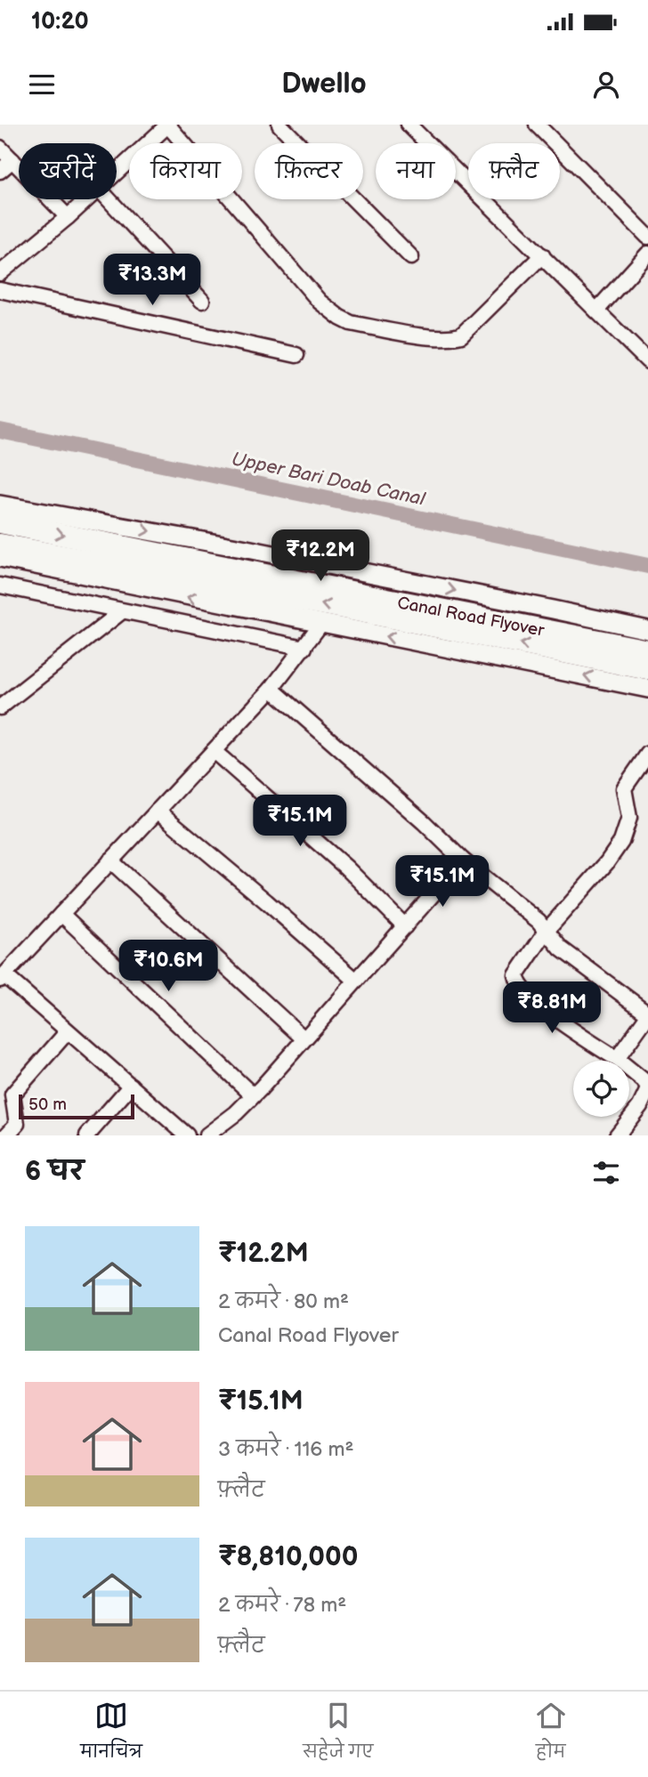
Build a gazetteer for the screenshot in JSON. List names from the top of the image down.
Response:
{
  "streets": {
    "main road": ["Canal Road Flyover"]
  },
  "water": ["Upper Bari Doab Canal"],
  "scale_bar": "50 m",
  "page": {
    "status": "10:20",
    "header": "Dwello",
    "chip": [
      "खरीदें",
      "किराया",
      "फ़िल्टर",
      "नया",
      "फ़्लैट"
    ],
    "price": [
      "₹13.3M",
      "₹12.2M",
      "₹15.1M",
      "₹15.1M",
      "₹10.6M",
      "₹8.81M"
    ],
    "scale": "50 m",
    "heading": "6 घर",
    "list": [
      {
        "name": "₹12.2M",
        "note": "2 कमरे · 80 m² · Canal Road Flyover"
      },
      {
        "name": "₹15.1M",
        "note": "3 कमरे · 116 m² · फ़्लैट"
      },
      {
        "name": "₹8,810,000",
        "note": "2 कमरे · 78 m² · फ़्लैट"
      }
    ],
    "tabs": ["मानचित्र", "सहेजे गए", "होम"]
  }
}
